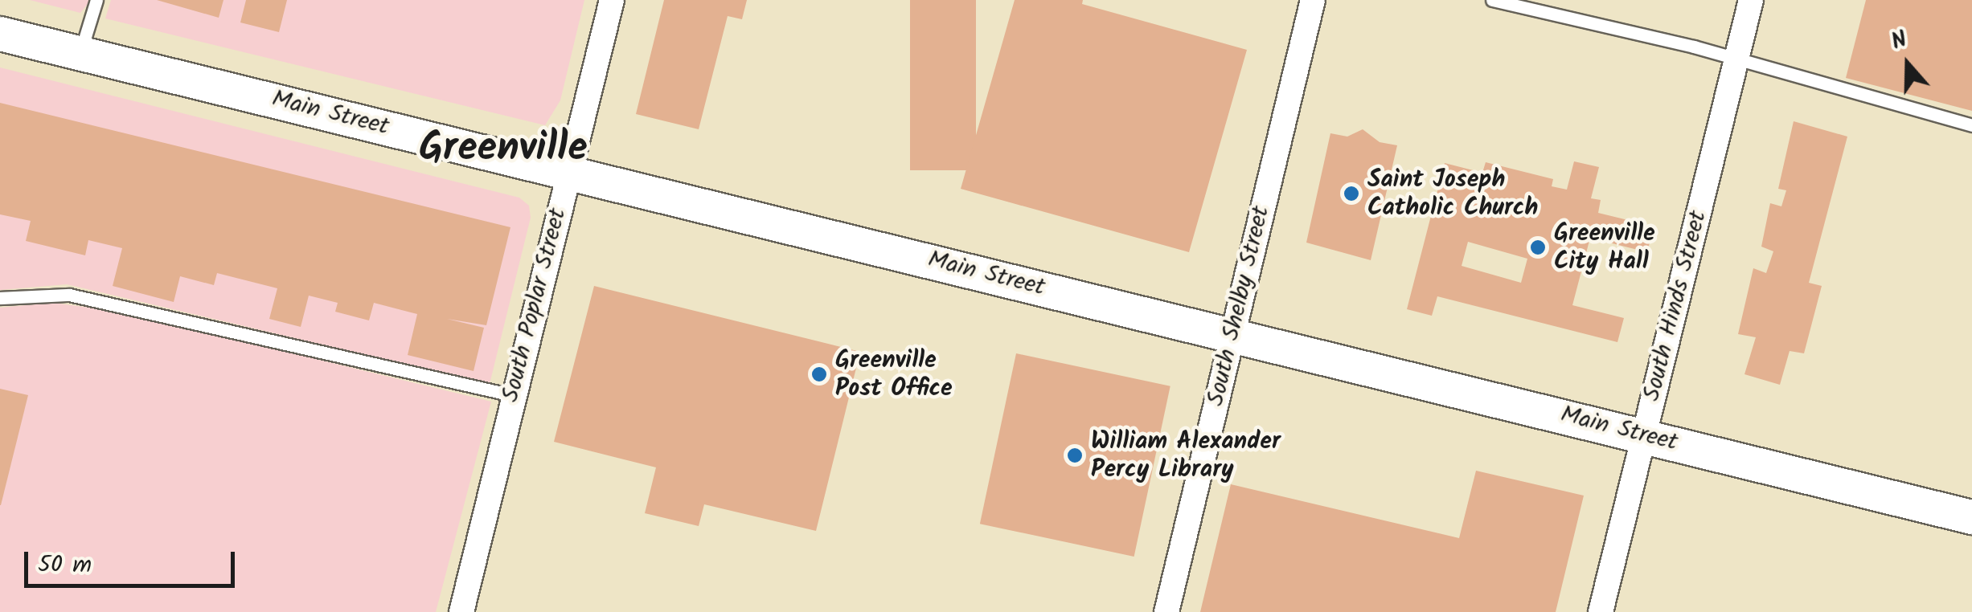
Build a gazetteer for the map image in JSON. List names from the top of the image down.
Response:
{
  "streets": {
    "street": [
      "Main Street",
      "South Poplar Street",
      "South Shelby Street",
      "South Hinds Street"
    ]
  },
  "crossings": [
    ["Main Street", "South Poplar Street"],
    ["Main Street", "South Shelby Street"],
    ["Main Street", "South Hinds Street"]
  ],
  "districts": ["Greenville"],
  "places": [
    "Saint Joseph Catholic Church",
    "Greenville City Hall",
    "Greenville Post Office",
    "William Alexander Percy Library"
  ],
  "scale_bar": "50 m",
  "north": "top"
}
